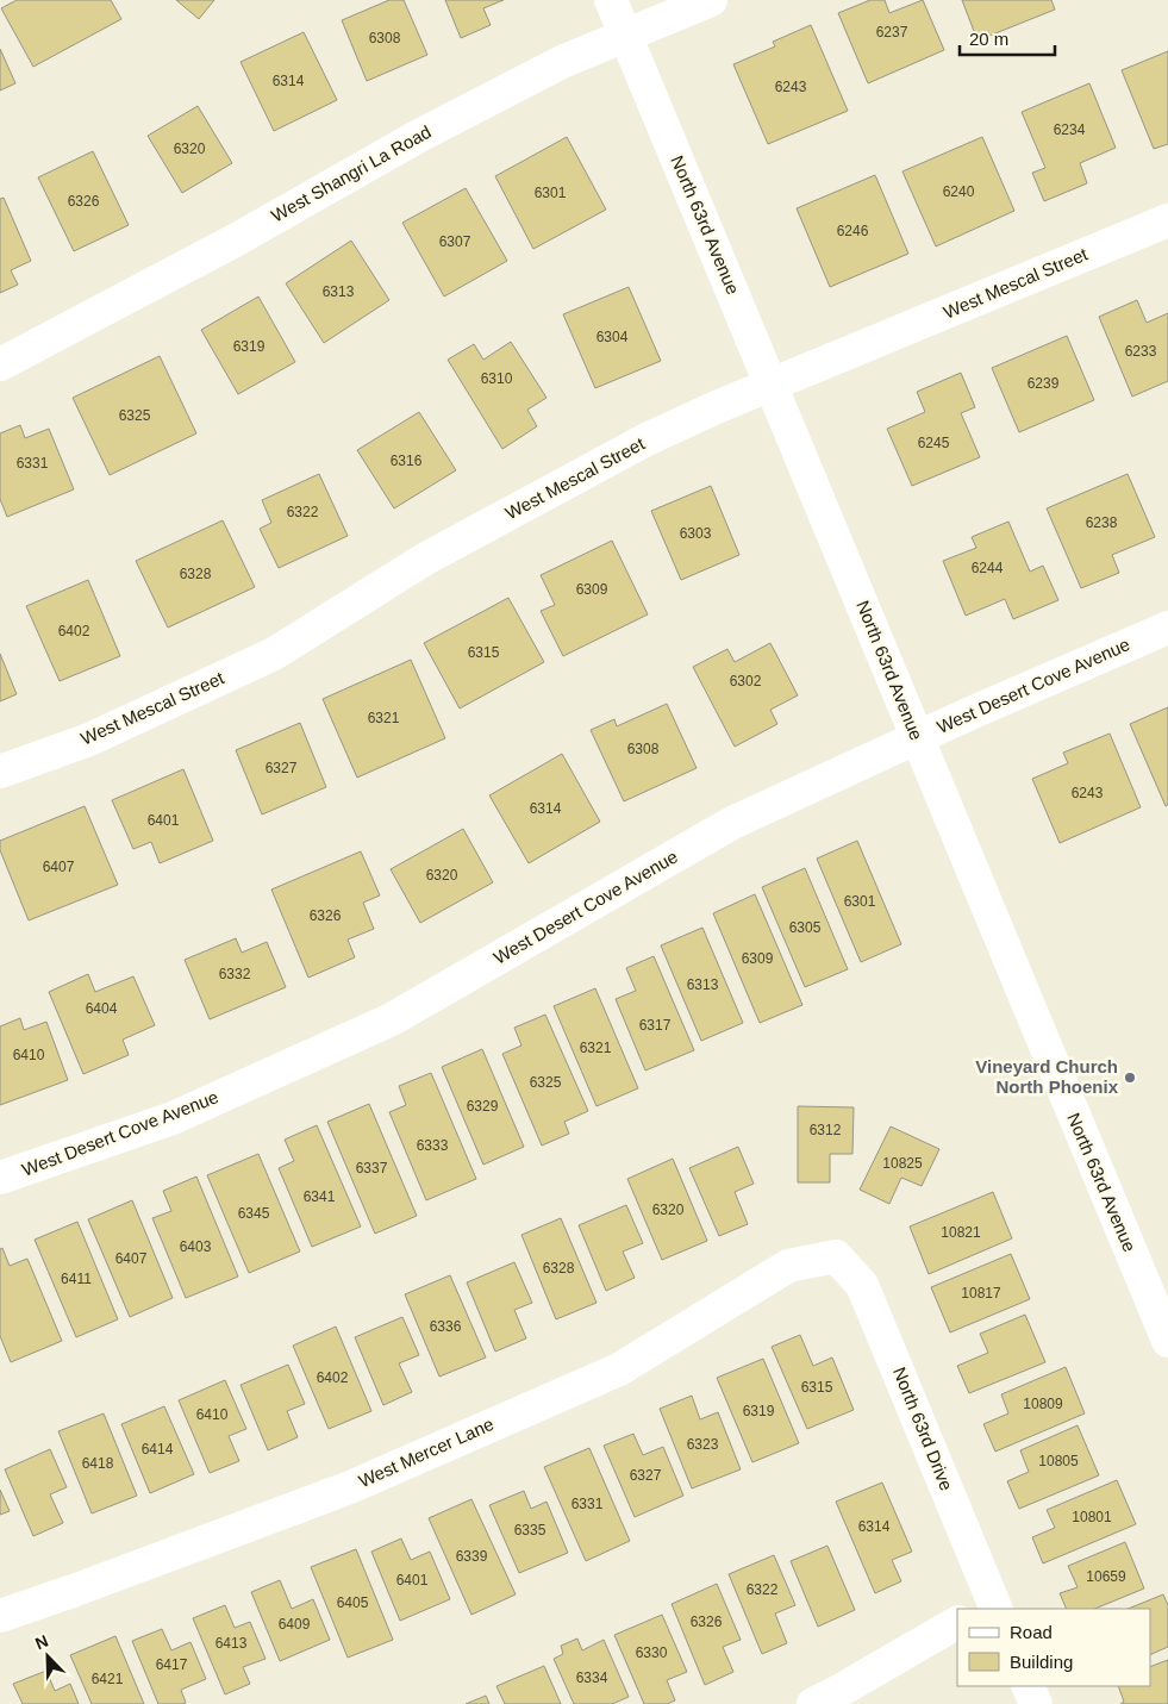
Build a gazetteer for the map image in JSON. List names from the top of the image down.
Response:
{
  "streets": {
    "street": [
      "West Shangri La Road",
      "North 63rd Avenue",
      "West Mescal Street",
      "West Desert Cove Avenue",
      "North 63rd Drive",
      "West Mercer Lane"
    ]
  },
  "crossings": [
    ["West Shangri La Road", "North 63rd Avenue"],
    ["North 63rd Avenue", "West Mescal Street"],
    ["North 63rd Avenue", "West Desert Cove Avenue"],
    ["North 63rd Drive", "West Mercer Lane"]
  ],
  "places": ["Vineyard Church North Phoenix"],
  "house_numbers": [
    "6237",
    "6308",
    "6314",
    "6243",
    "6234",
    "6320",
    "6240",
    "6301",
    "6326",
    "6246",
    "6307",
    "6313",
    "6304",
    "6319",
    "6233",
    "6310",
    "6239",
    "6325",
    "6245",
    "6316",
    "6331",
    "6322",
    "6238",
    "6303",
    "6244",
    "6328",
    "6309",
    "6402",
    "6315",
    "6302",
    "6321",
    "6308",
    "6327",
    "6243",
    "6314",
    "6401",
    "6407",
    "6320",
    "6301",
    "6326",
    "6305",
    "6309",
    "6332",
    "6313",
    "6404",
    "6317",
    "6321",
    "6410",
    "6325",
    "6329",
    "6312",
    "6333",
    "10825",
    "6337",
    "6341",
    "6320",
    "6345",
    "10821",
    "6403",
    "6407",
    "6328",
    "6411",
    "10817",
    "6336",
    "6402",
    "6315",
    "10809",
    "6319",
    "6410",
    "6323",
    "6414",
    "10805",
    "6418",
    "6327",
    "6331",
    "10801",
    "6314",
    "6335",
    "6339",
    "10659",
    "6401",
    "6322",
    "6405",
    "6326",
    "6409",
    "6413",
    "6330",
    "6417",
    "6334",
    "6421"
  ],
  "legend": ["Road", "Building"],
  "scale_bar": "20 m",
  "north": "top left"
}
